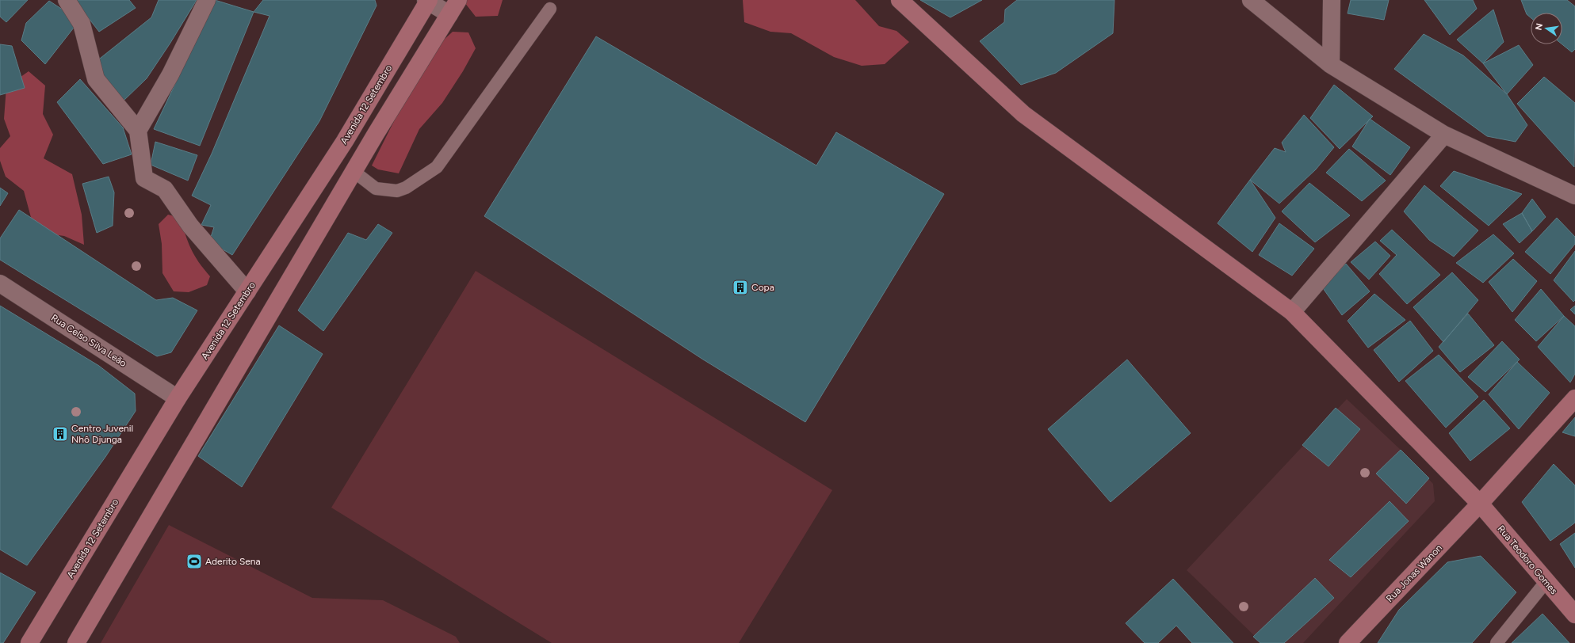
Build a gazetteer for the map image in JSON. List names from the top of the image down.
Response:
{
  "streets": {
    "street": [
      "Avenida 12 Setembro",
      "Rua Celso Silva Leão",
      "Rua Teodoro Gomes",
      "Rua Jonas Wanon"
    ]
  },
  "crossings": [
    ["Avenida 12 Setembro", "Rua Celso Silva Leão"],
    ["Rua Teodoro Gomes", "Rua Jonas Wanon"]
  ],
  "places": {
    "building": ["Copa", "Centro Juvenil Nhô Djunga"],
    "sports": ["Aderito Sena"]
  },
  "north": "left"
}
